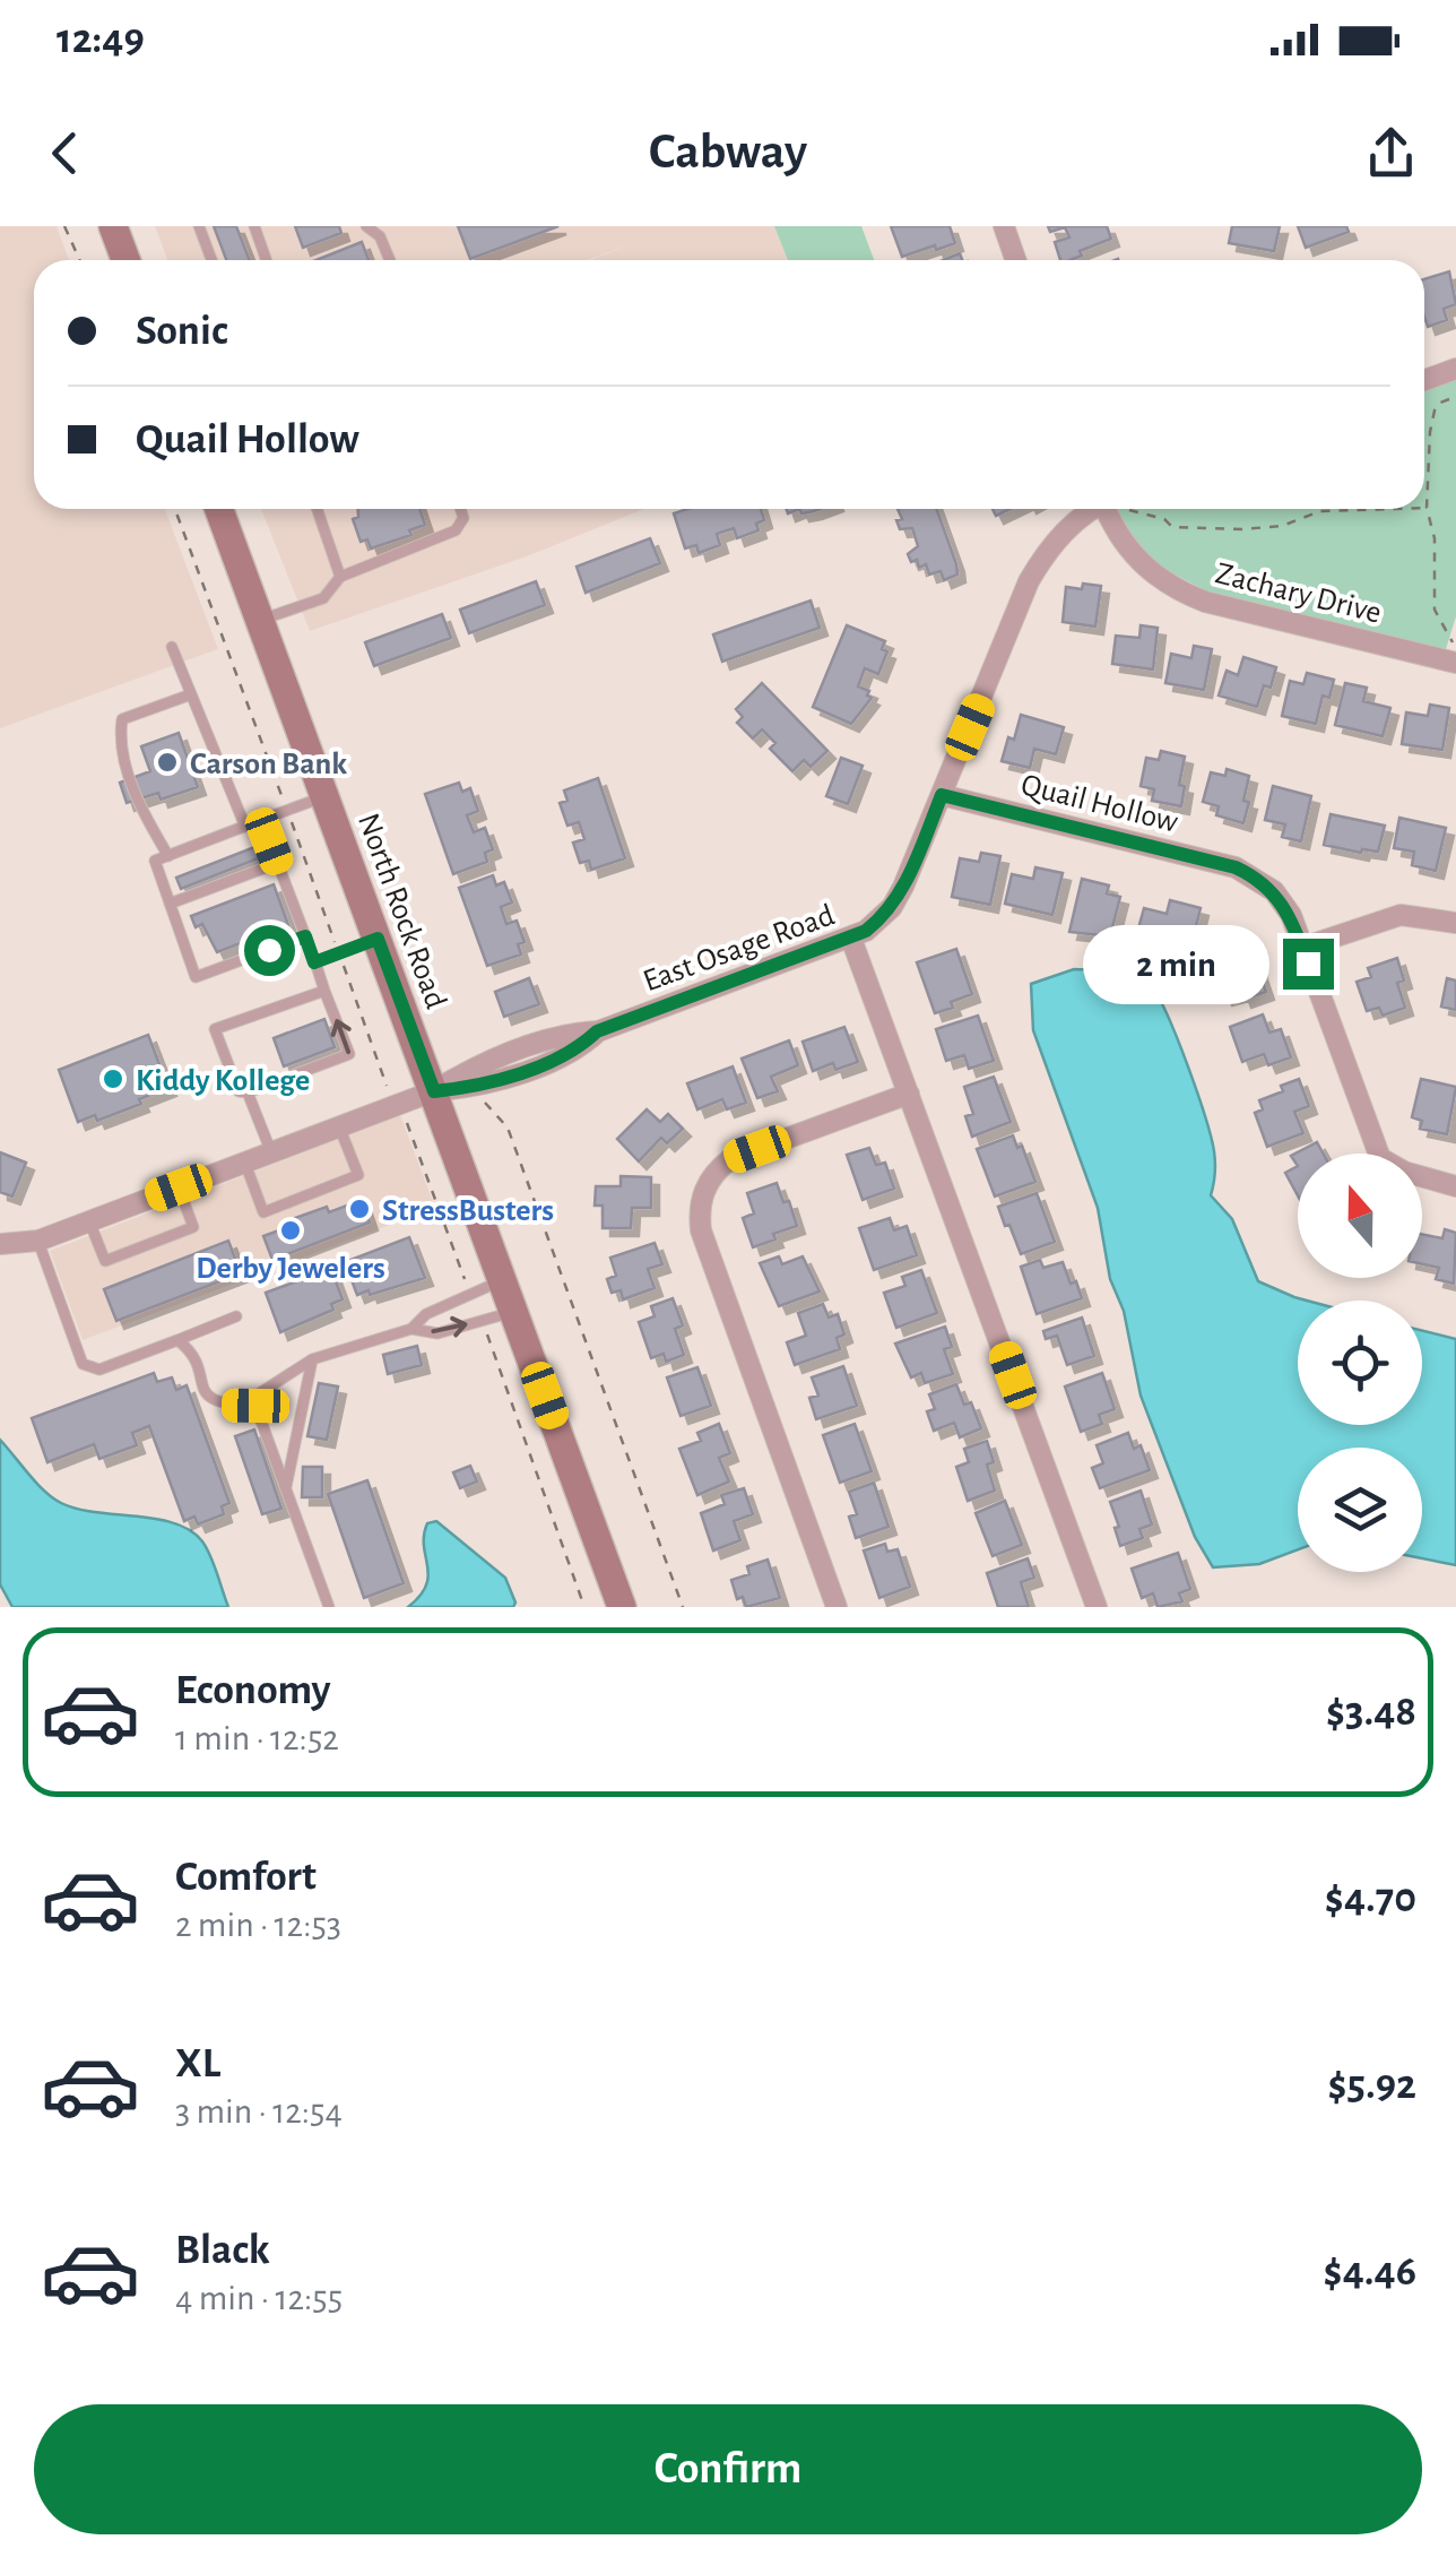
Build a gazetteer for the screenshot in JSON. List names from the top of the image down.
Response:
{
  "streets": {
    "main road": ["North Rock Road"],
    "street": ["Zachary Drive", "Quail Hollow", "East Osage Road"]
  },
  "crossings": [
    ["Quail Hollow", "East Osage Road"],
    ["North Rock Road", "East Osage Road"]
  ],
  "places": [
    "Carson Bank",
    "Kiddy Kollege",
    "StressBusters",
    "Derby Jewelers"
  ],
  "north": "top",
  "page": {
    "status": "12:49",
    "header": "Cabway",
    "banner": ["Sonic", "Quail Hollow"],
    "bubble": "2 min",
    "list": [
      {
        "name": "Economy",
        "note": "1 min · 12:52",
        "value": "$3.48"
      },
      {
        "name": "Comfort",
        "note": "2 min · 12:53",
        "value": "$4.70"
      },
      {
        "name": "XL",
        "note": "3 min · 12:54",
        "value": "$5.92"
      },
      {
        "name": "Black",
        "note": "4 min · 12:55",
        "value": "$4.46"
      }
    ],
    "buttons": "Confirm"
  }
}
